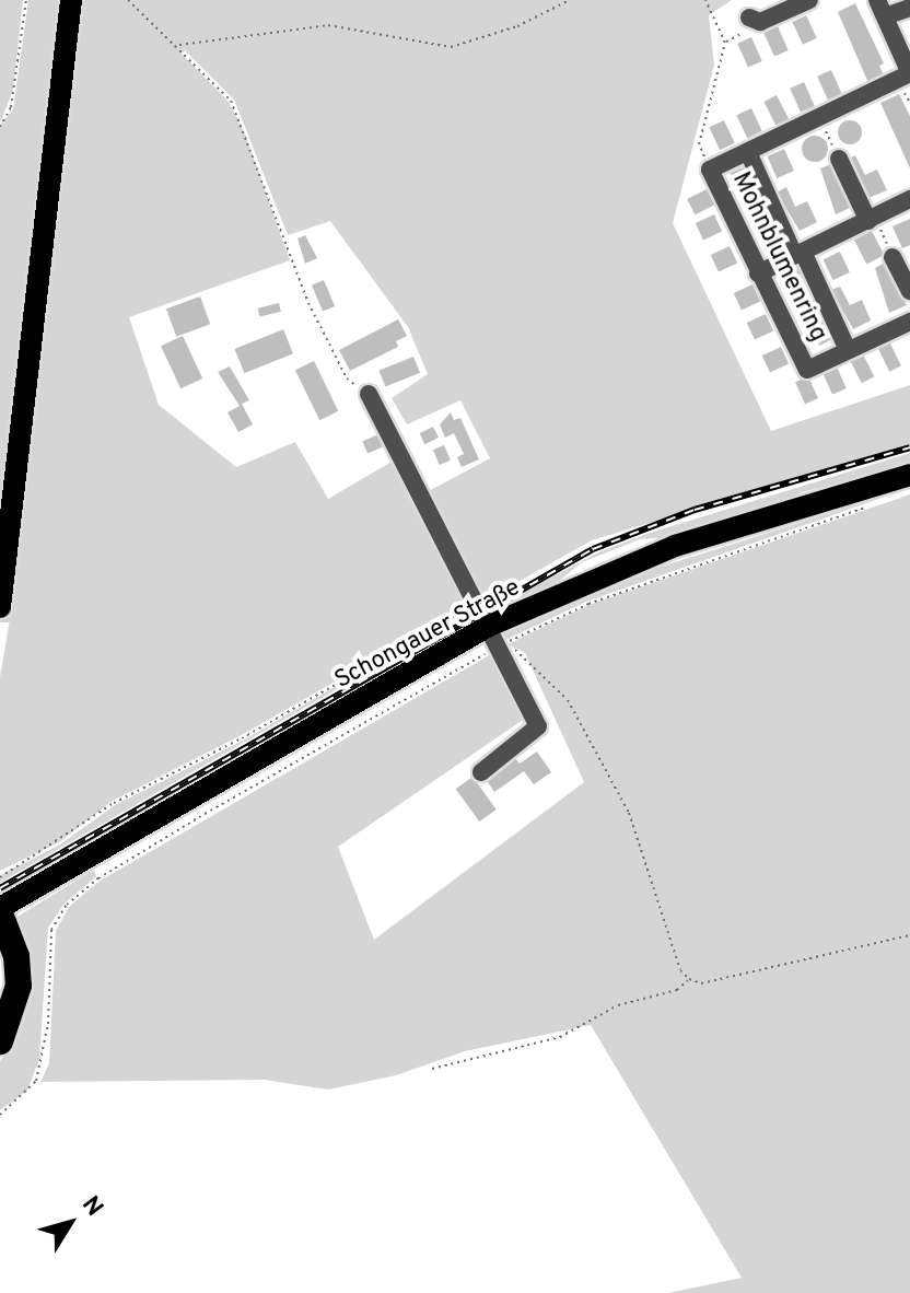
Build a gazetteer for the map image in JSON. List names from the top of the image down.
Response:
{
  "streets": {
    "main road": ["Schongauer Straße"],
    "street": ["Mohnblumenring"]
  },
  "north": "top right"
}
